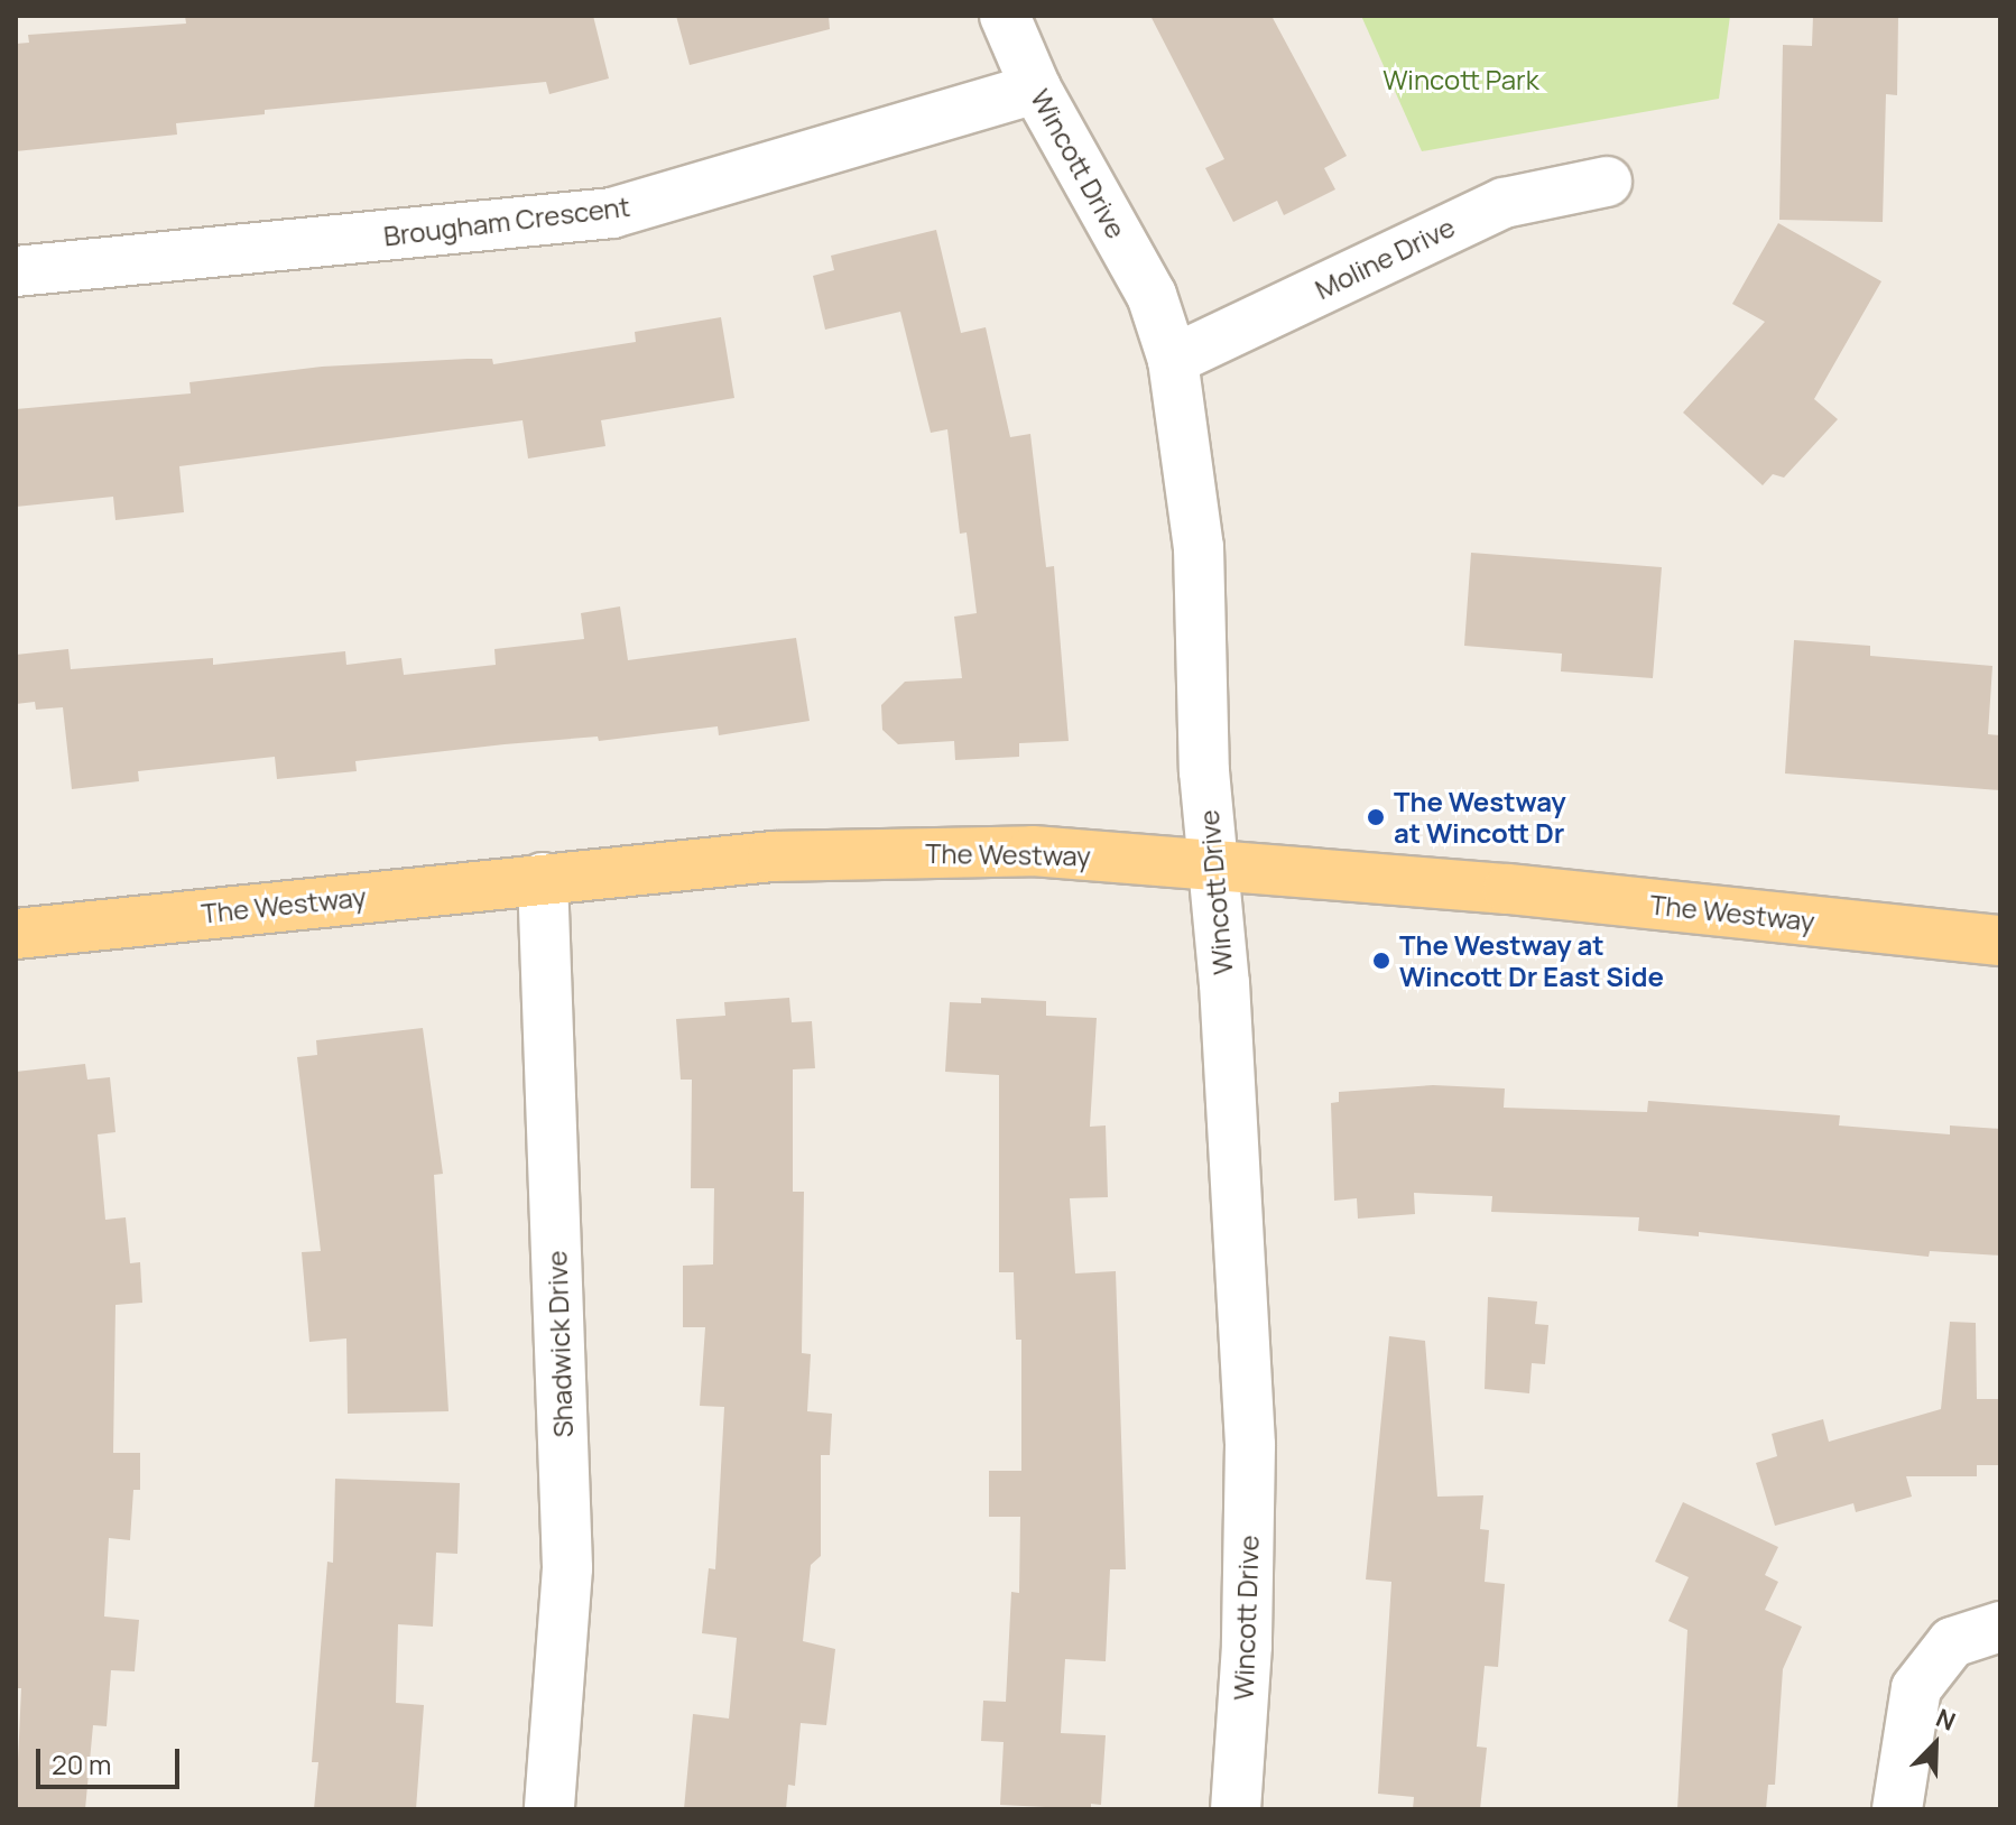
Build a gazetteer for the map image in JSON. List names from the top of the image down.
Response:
{
  "streets": {
    "main road": ["The Westway"],
    "street": [
      "Wincott Drive",
      "Brougham Crescent",
      "Moline Drive",
      "Shadwick Drive"
    ]
  },
  "crossings": [
    ["Wincott Drive", "Brougham Crescent"],
    ["Wincott Drive", "Moline Drive"],
    ["Wincott Drive", "The Westway"],
    ["The Westway", "Shadwick Drive"]
  ],
  "parks": ["Wincott Park"],
  "places": ["The Westway at Wincott Dr", "The Westway at Wincott Dr East Side"],
  "scale_bar": "20 m",
  "north": "top right"
}
